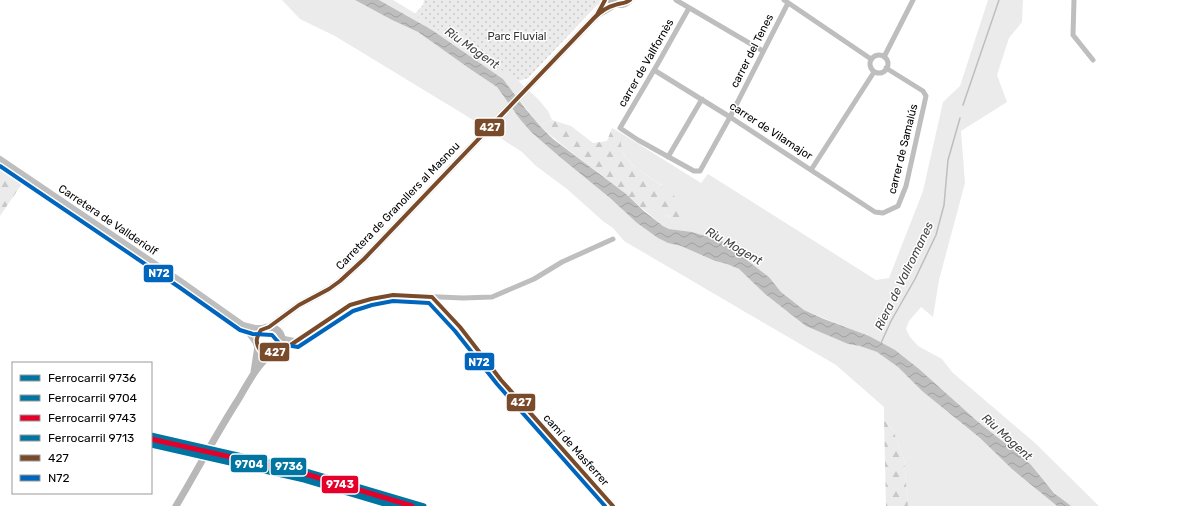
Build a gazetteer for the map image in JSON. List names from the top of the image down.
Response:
{
  "streets": {
    "main road": ["Carretera de Granollers al Masnou"],
    "street": [
      "carrer del Tenes",
      "carrer de Vallfornès",
      "carrer de Vilamajor",
      "carrer de Samalús",
      "Carretera de Vallderiolf",
      "camí de Masferrer"
    ]
  },
  "crossings": [
    ["carrer del Tenes", "carrer de Vallfornès"],
    ["carrer del Tenes", "carrer de Vilamajor"],
    ["carrer de Vallfornès", "carrer de Vilamajor"],
    ["carrer de Vilamajor", "carrer de Samalús"],
    ["Carretera de Granollers al Masnou", "Carretera de Vallderiolf"]
  ],
  "water": ["Riu Mogent", "Riera de Vallromanes"],
  "parks": ["Parc Fluvial"],
  "lines": [
    "transit line 427",
    "transit line N72",
    "rail line 9736",
    "rail line 9743",
    "rail line 9704",
    "rail line 9713"
  ],
  "legend": [
    "Ferrocarril 9736",
    "Ferrocarril 9704",
    "Ferrocarril 9743",
    "Ferrocarril 9713",
    "427",
    "N72"
  ]
}
